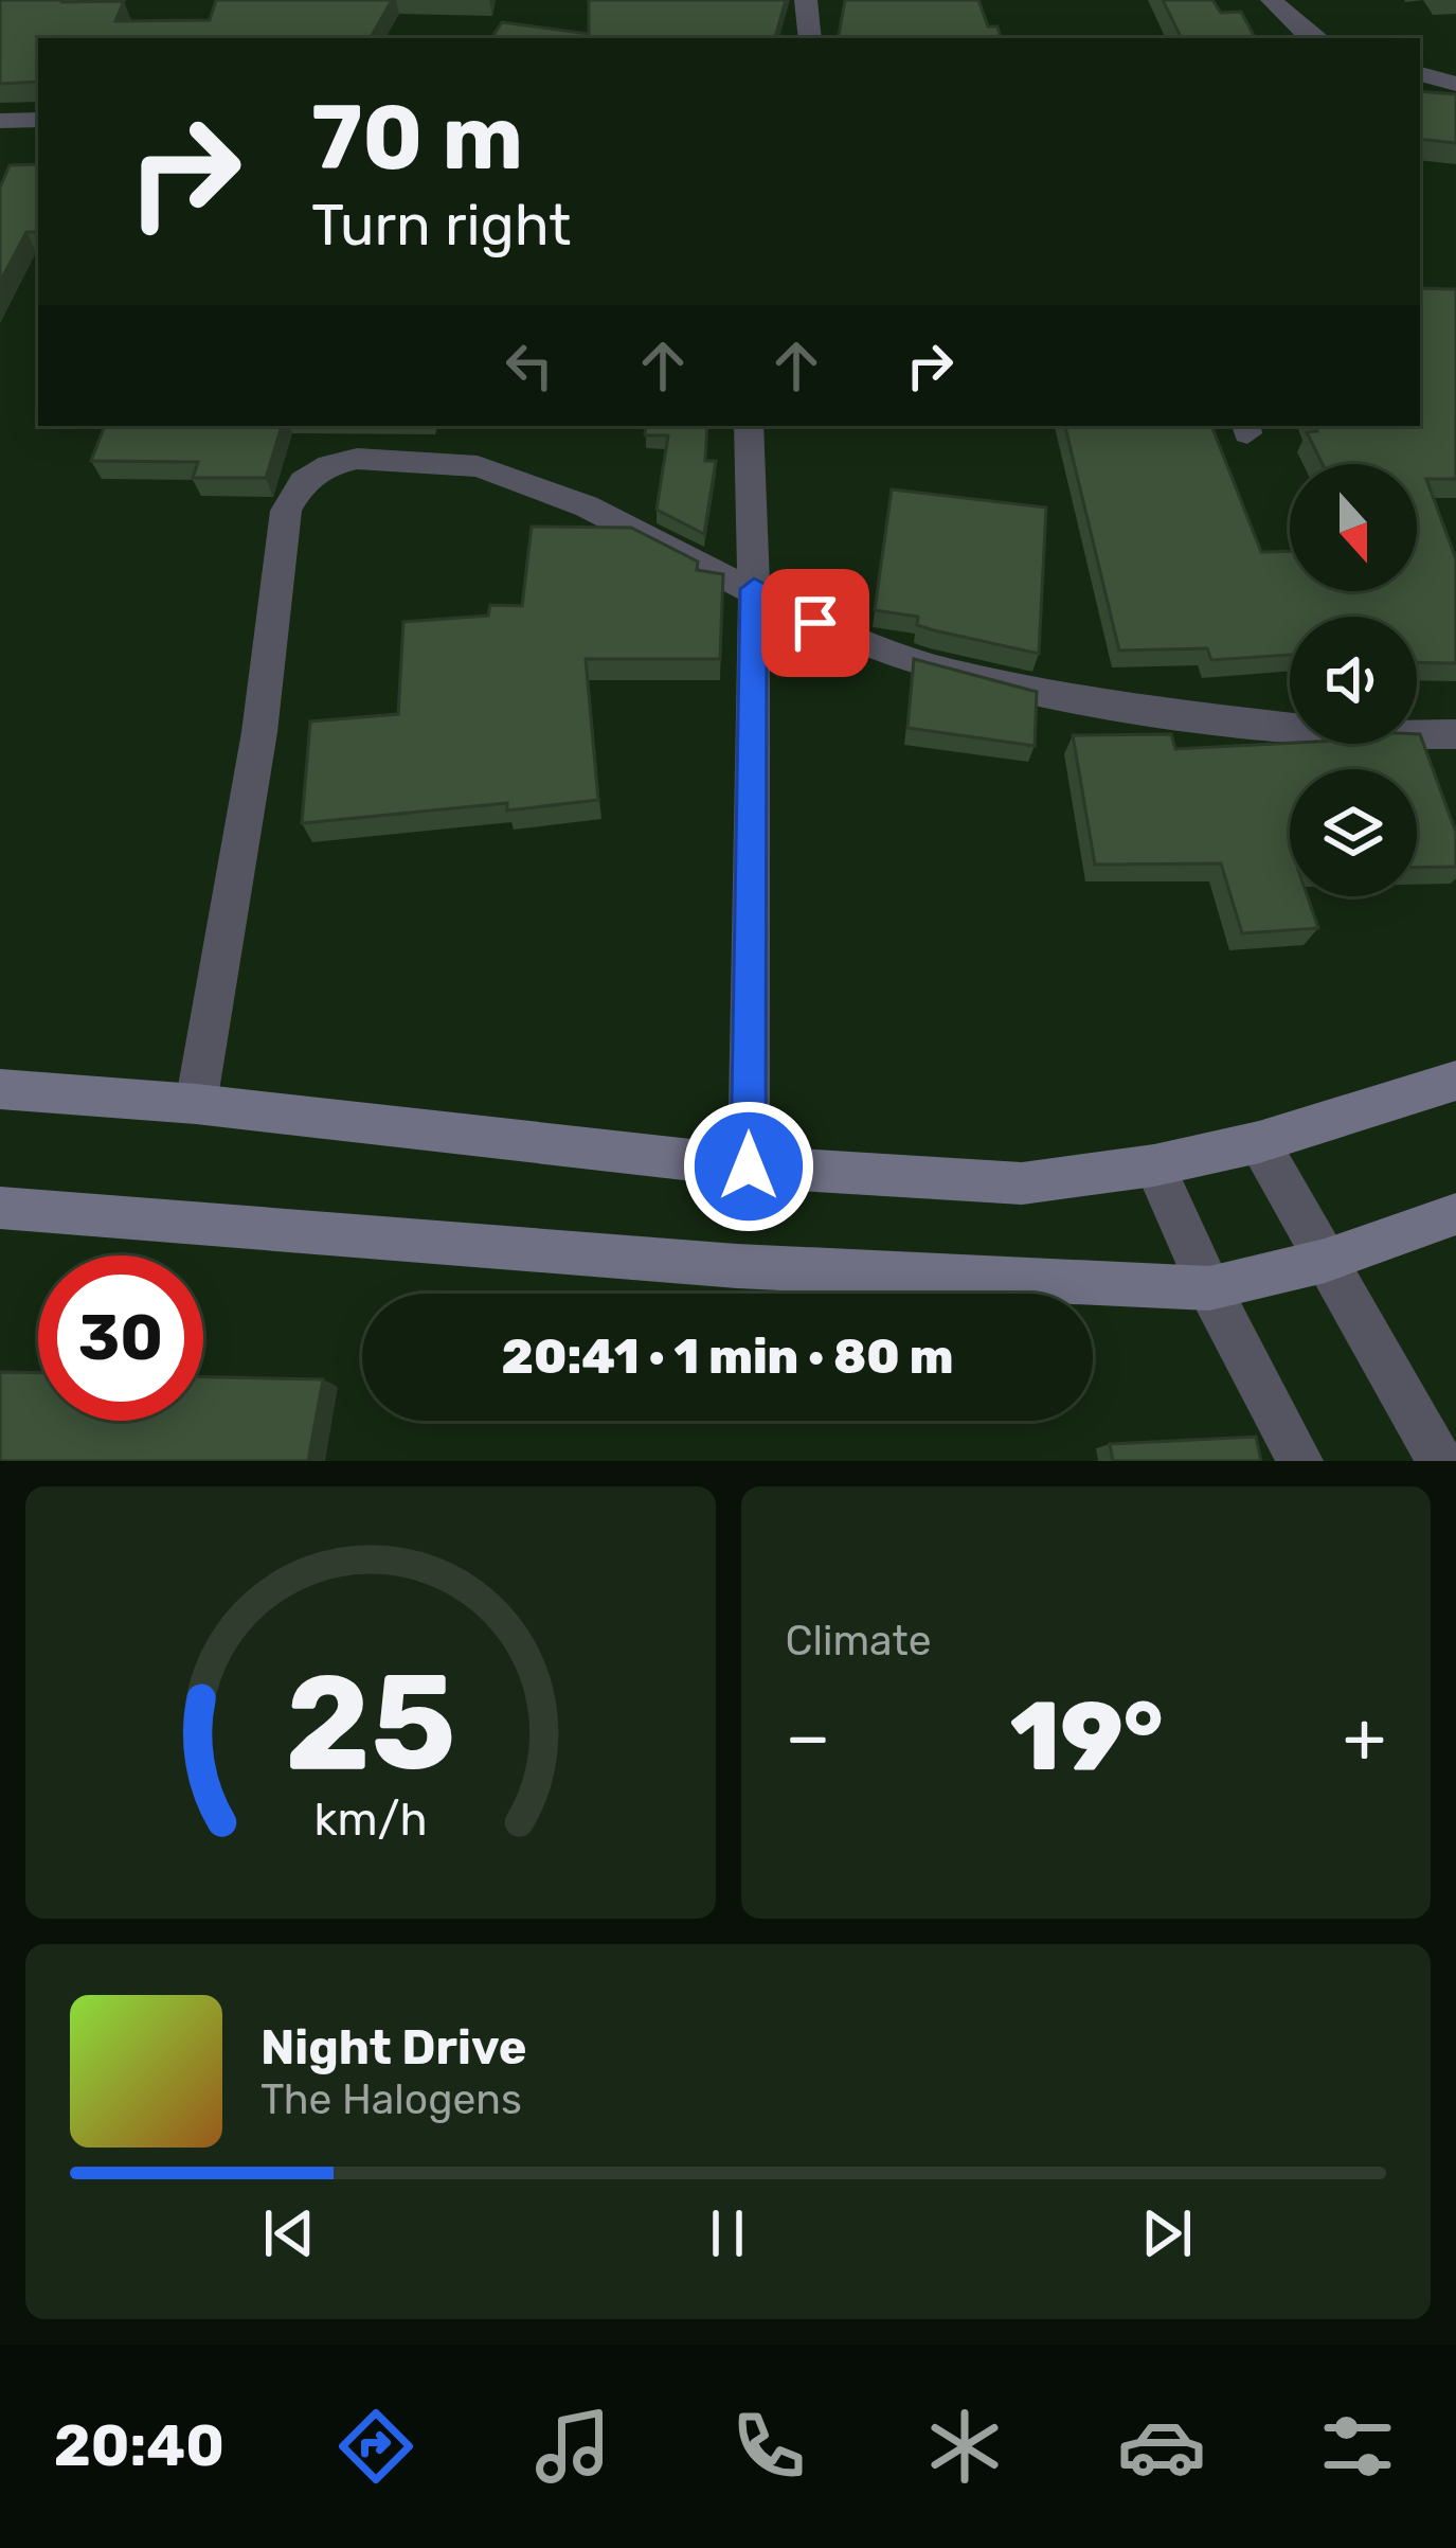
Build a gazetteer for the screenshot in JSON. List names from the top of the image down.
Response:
{
  "north": "bottom",
  "page": {
    "turn": ["70 m", "Turn right"],
    "limit": "30",
    "trip": "20:41 · 1 min · 80 m",
    "tile": "Climate",
    "heat": ["−", "19°", "+"],
    "song": ["Night Drive", "The Halogens"],
    "tabs": "20:40",
    "gauge": ["25", "km/h"]
  }
}
